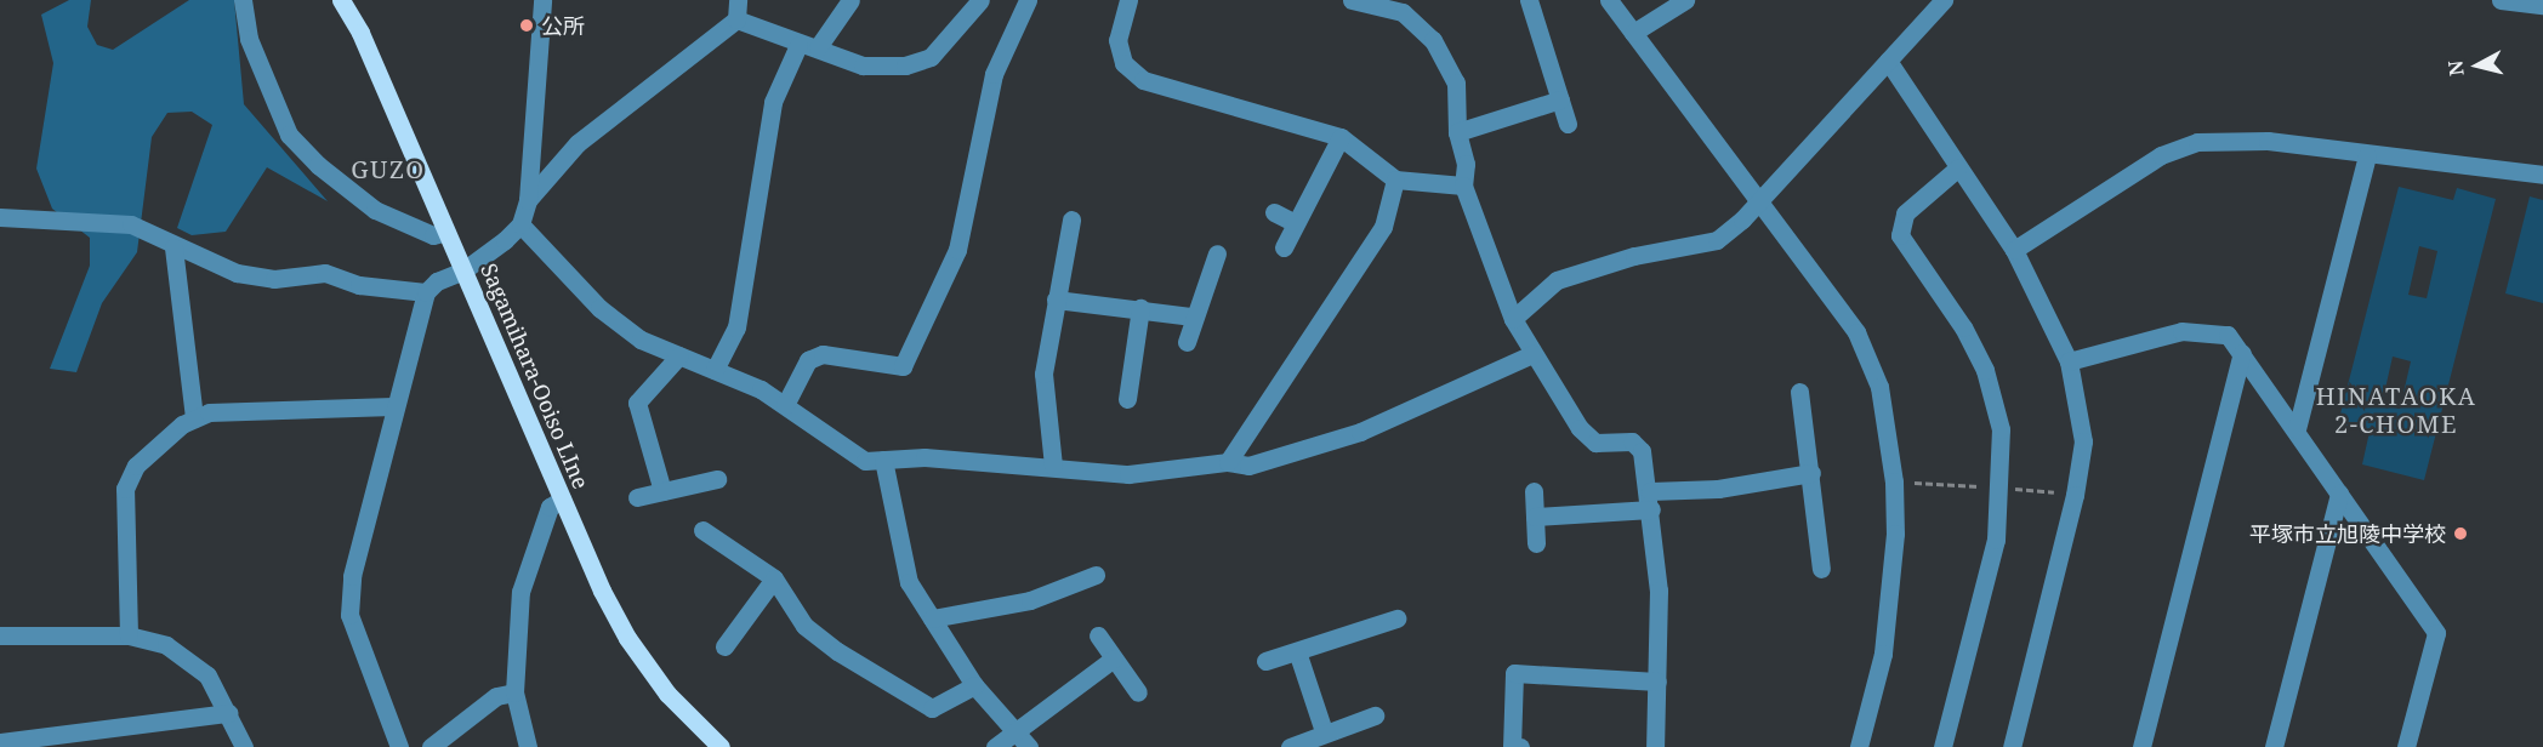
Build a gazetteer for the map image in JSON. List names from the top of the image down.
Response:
{
  "streets": {
    "main road": ["Sagamihara-Ooiso LIne"]
  },
  "districts": ["GUZO", "HINATAOKA 2-CHOME"],
  "places": ["公所", "平塚市立旭陵中学校"],
  "north": "left"
}
